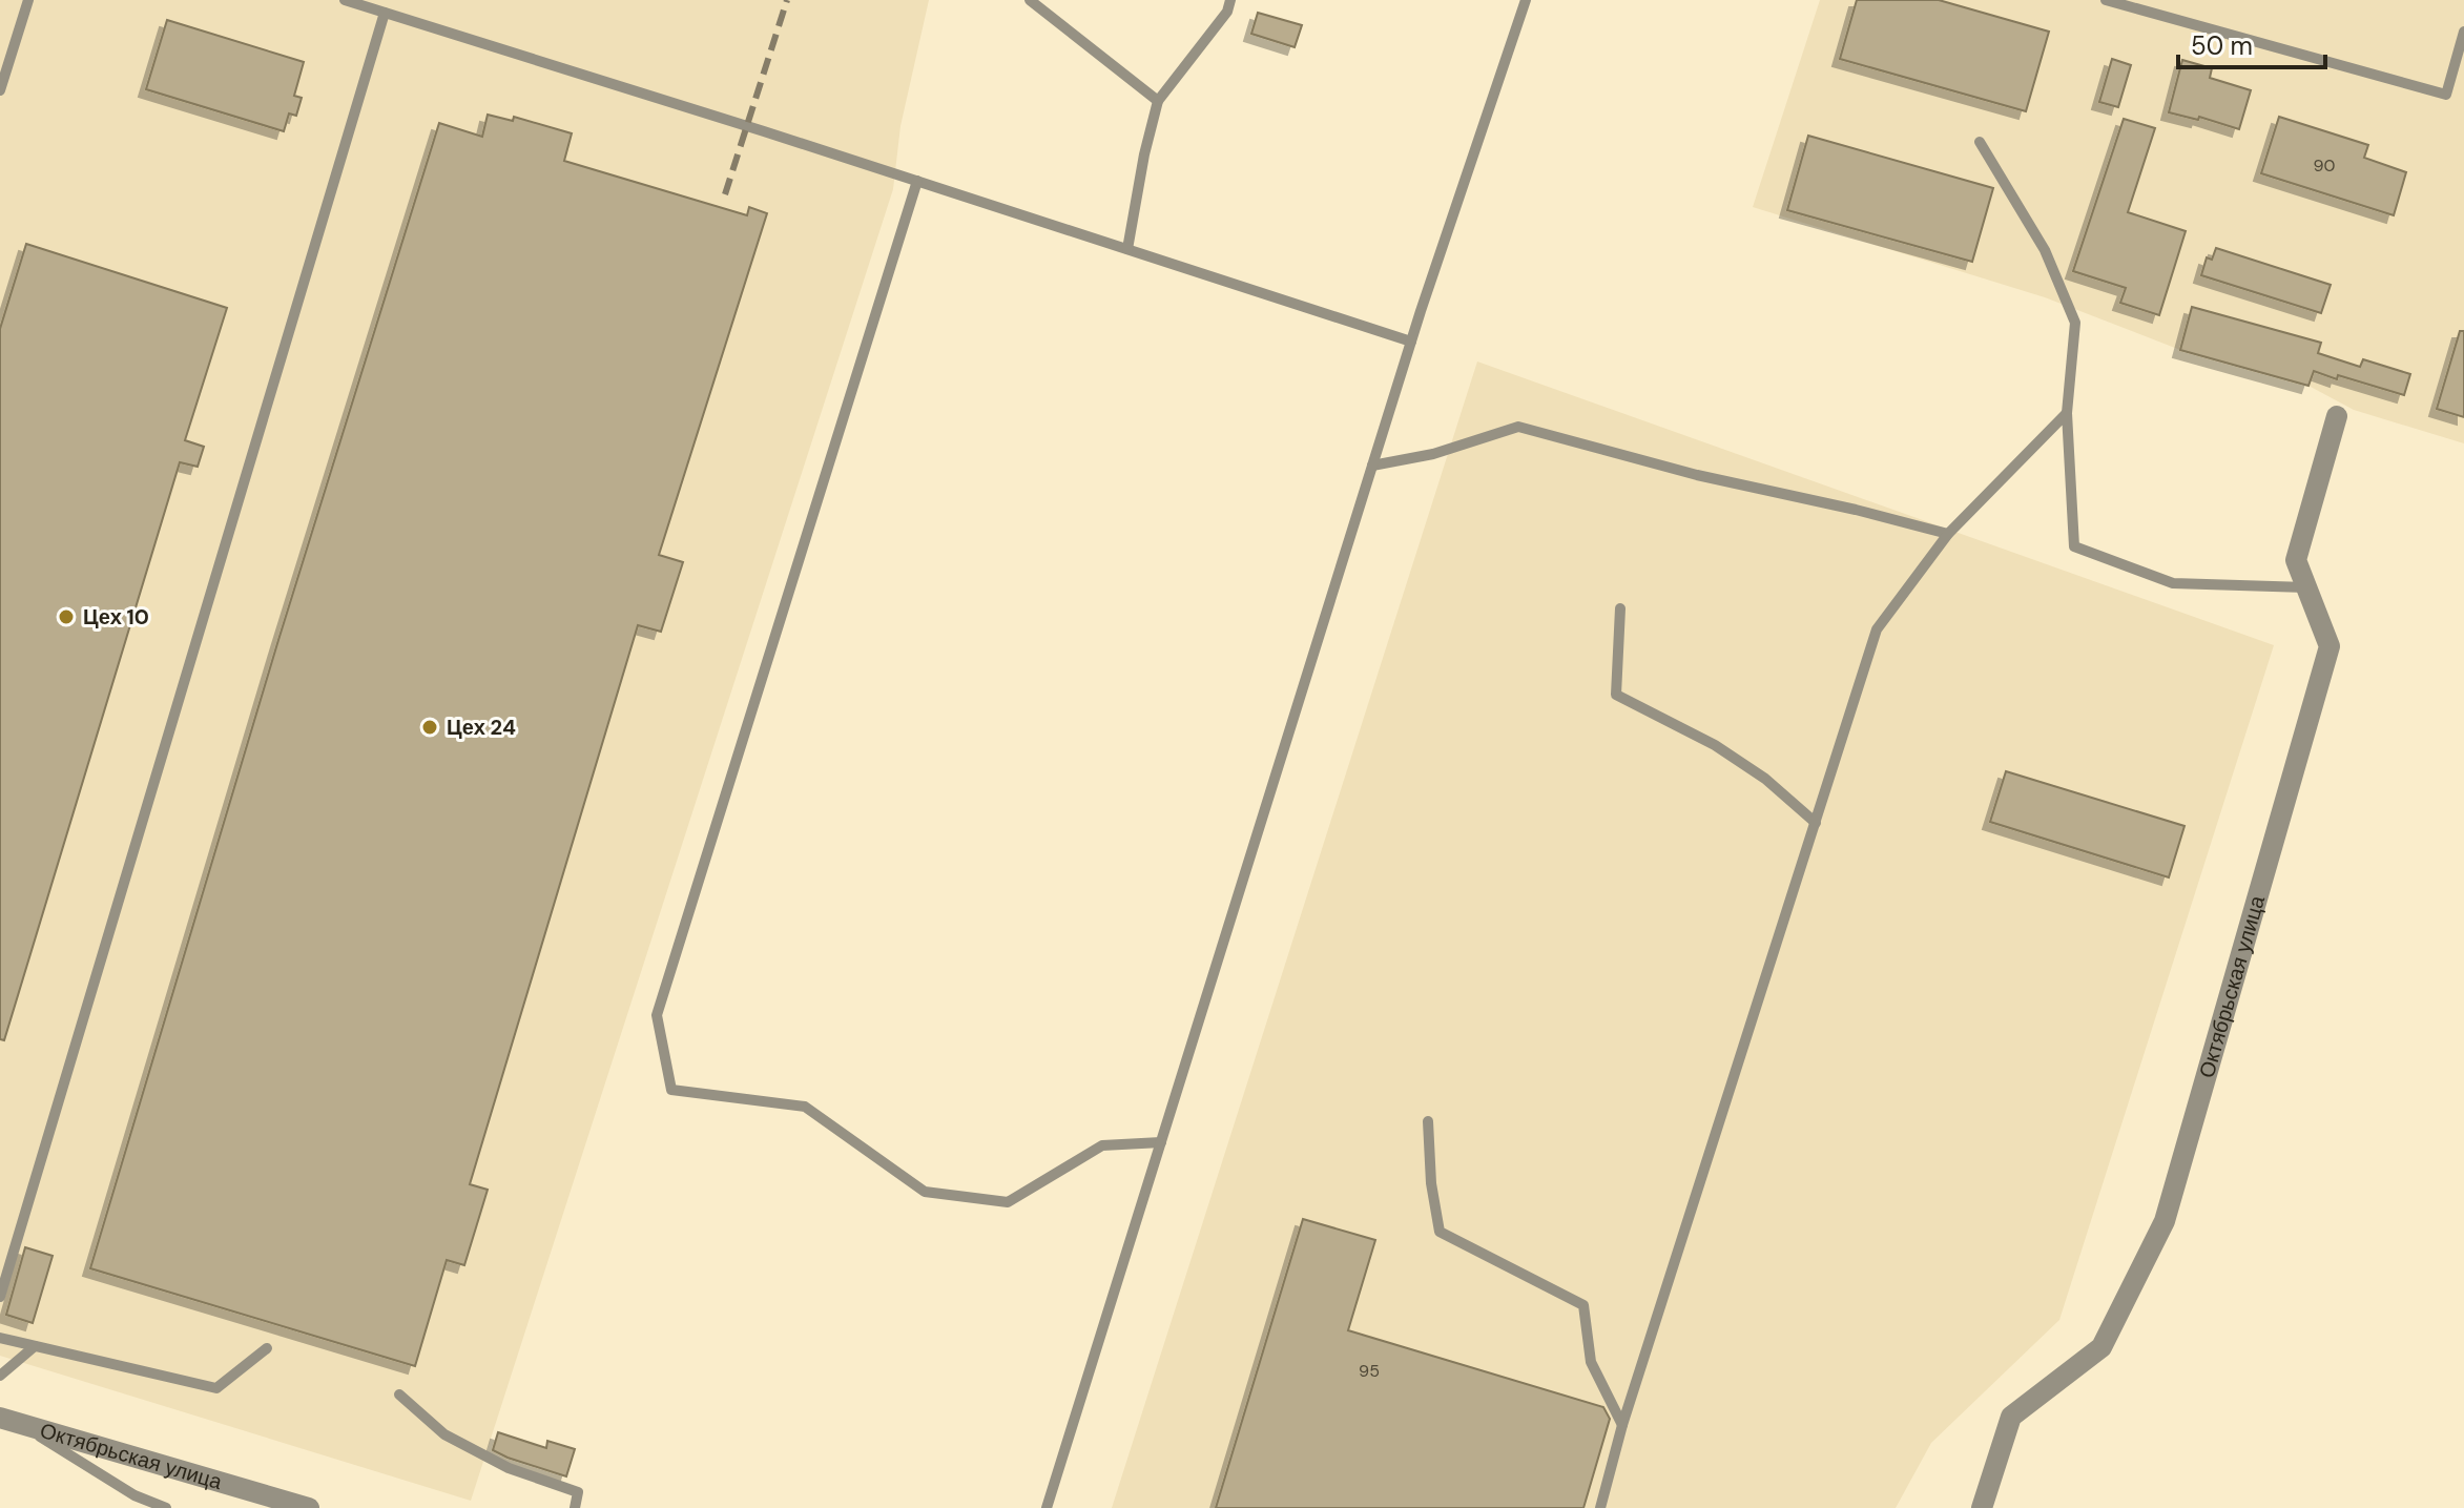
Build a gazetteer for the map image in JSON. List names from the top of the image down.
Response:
{
  "streets": {
    "street": ["Октябрьская улица"]
  },
  "places": ["Цех 10", "Цех 24"],
  "house_numbers": ["90", "95"],
  "scale_bar": "50 m"
}
